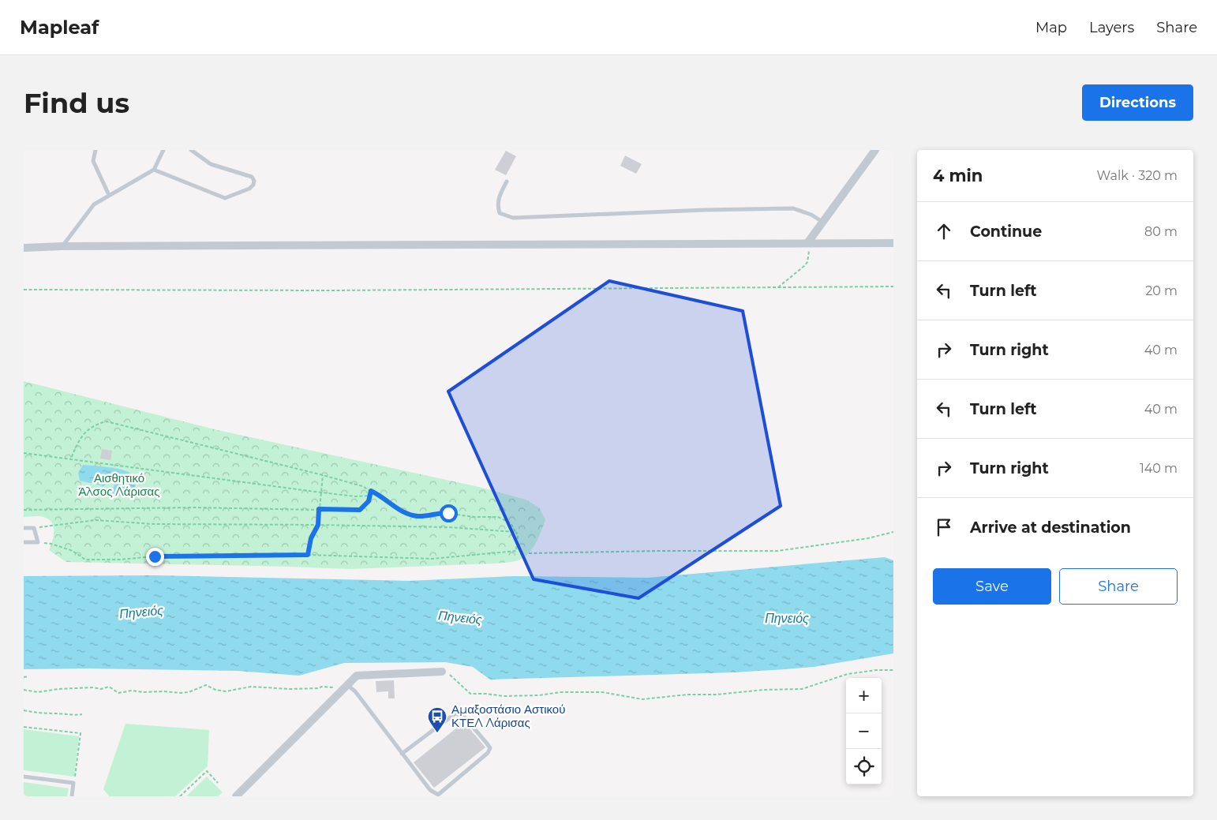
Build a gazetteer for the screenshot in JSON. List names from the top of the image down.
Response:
{
  "water": ["Πηνειός"],
  "parks": ["Αισθητικό Άλσος Λάρισας"],
  "places": {
    "bus stop": ["Αμαξοστάσιο Αστικού ΚΤΕΛ Λάρισας"]
  },
  "page": {
    "header": "Mapleaf",
    "nav": ["Map", "Layers", "Share"],
    "buttons": [
      "Directions",
      ["Save", "Share"]
    ],
    "title": "Find us",
    "heading": ["4 min", "Walk · 320 m"],
    "list": [
      ["Continue", "80 m"],
      ["Turn left", "20 m"],
      ["Turn right", "40 m"],
      ["Turn left", "40 m"],
      ["Turn right", "140 m"],
      "Arrive at destination"
    ],
    "map_buttons": ["+", "−"]
  }
}
